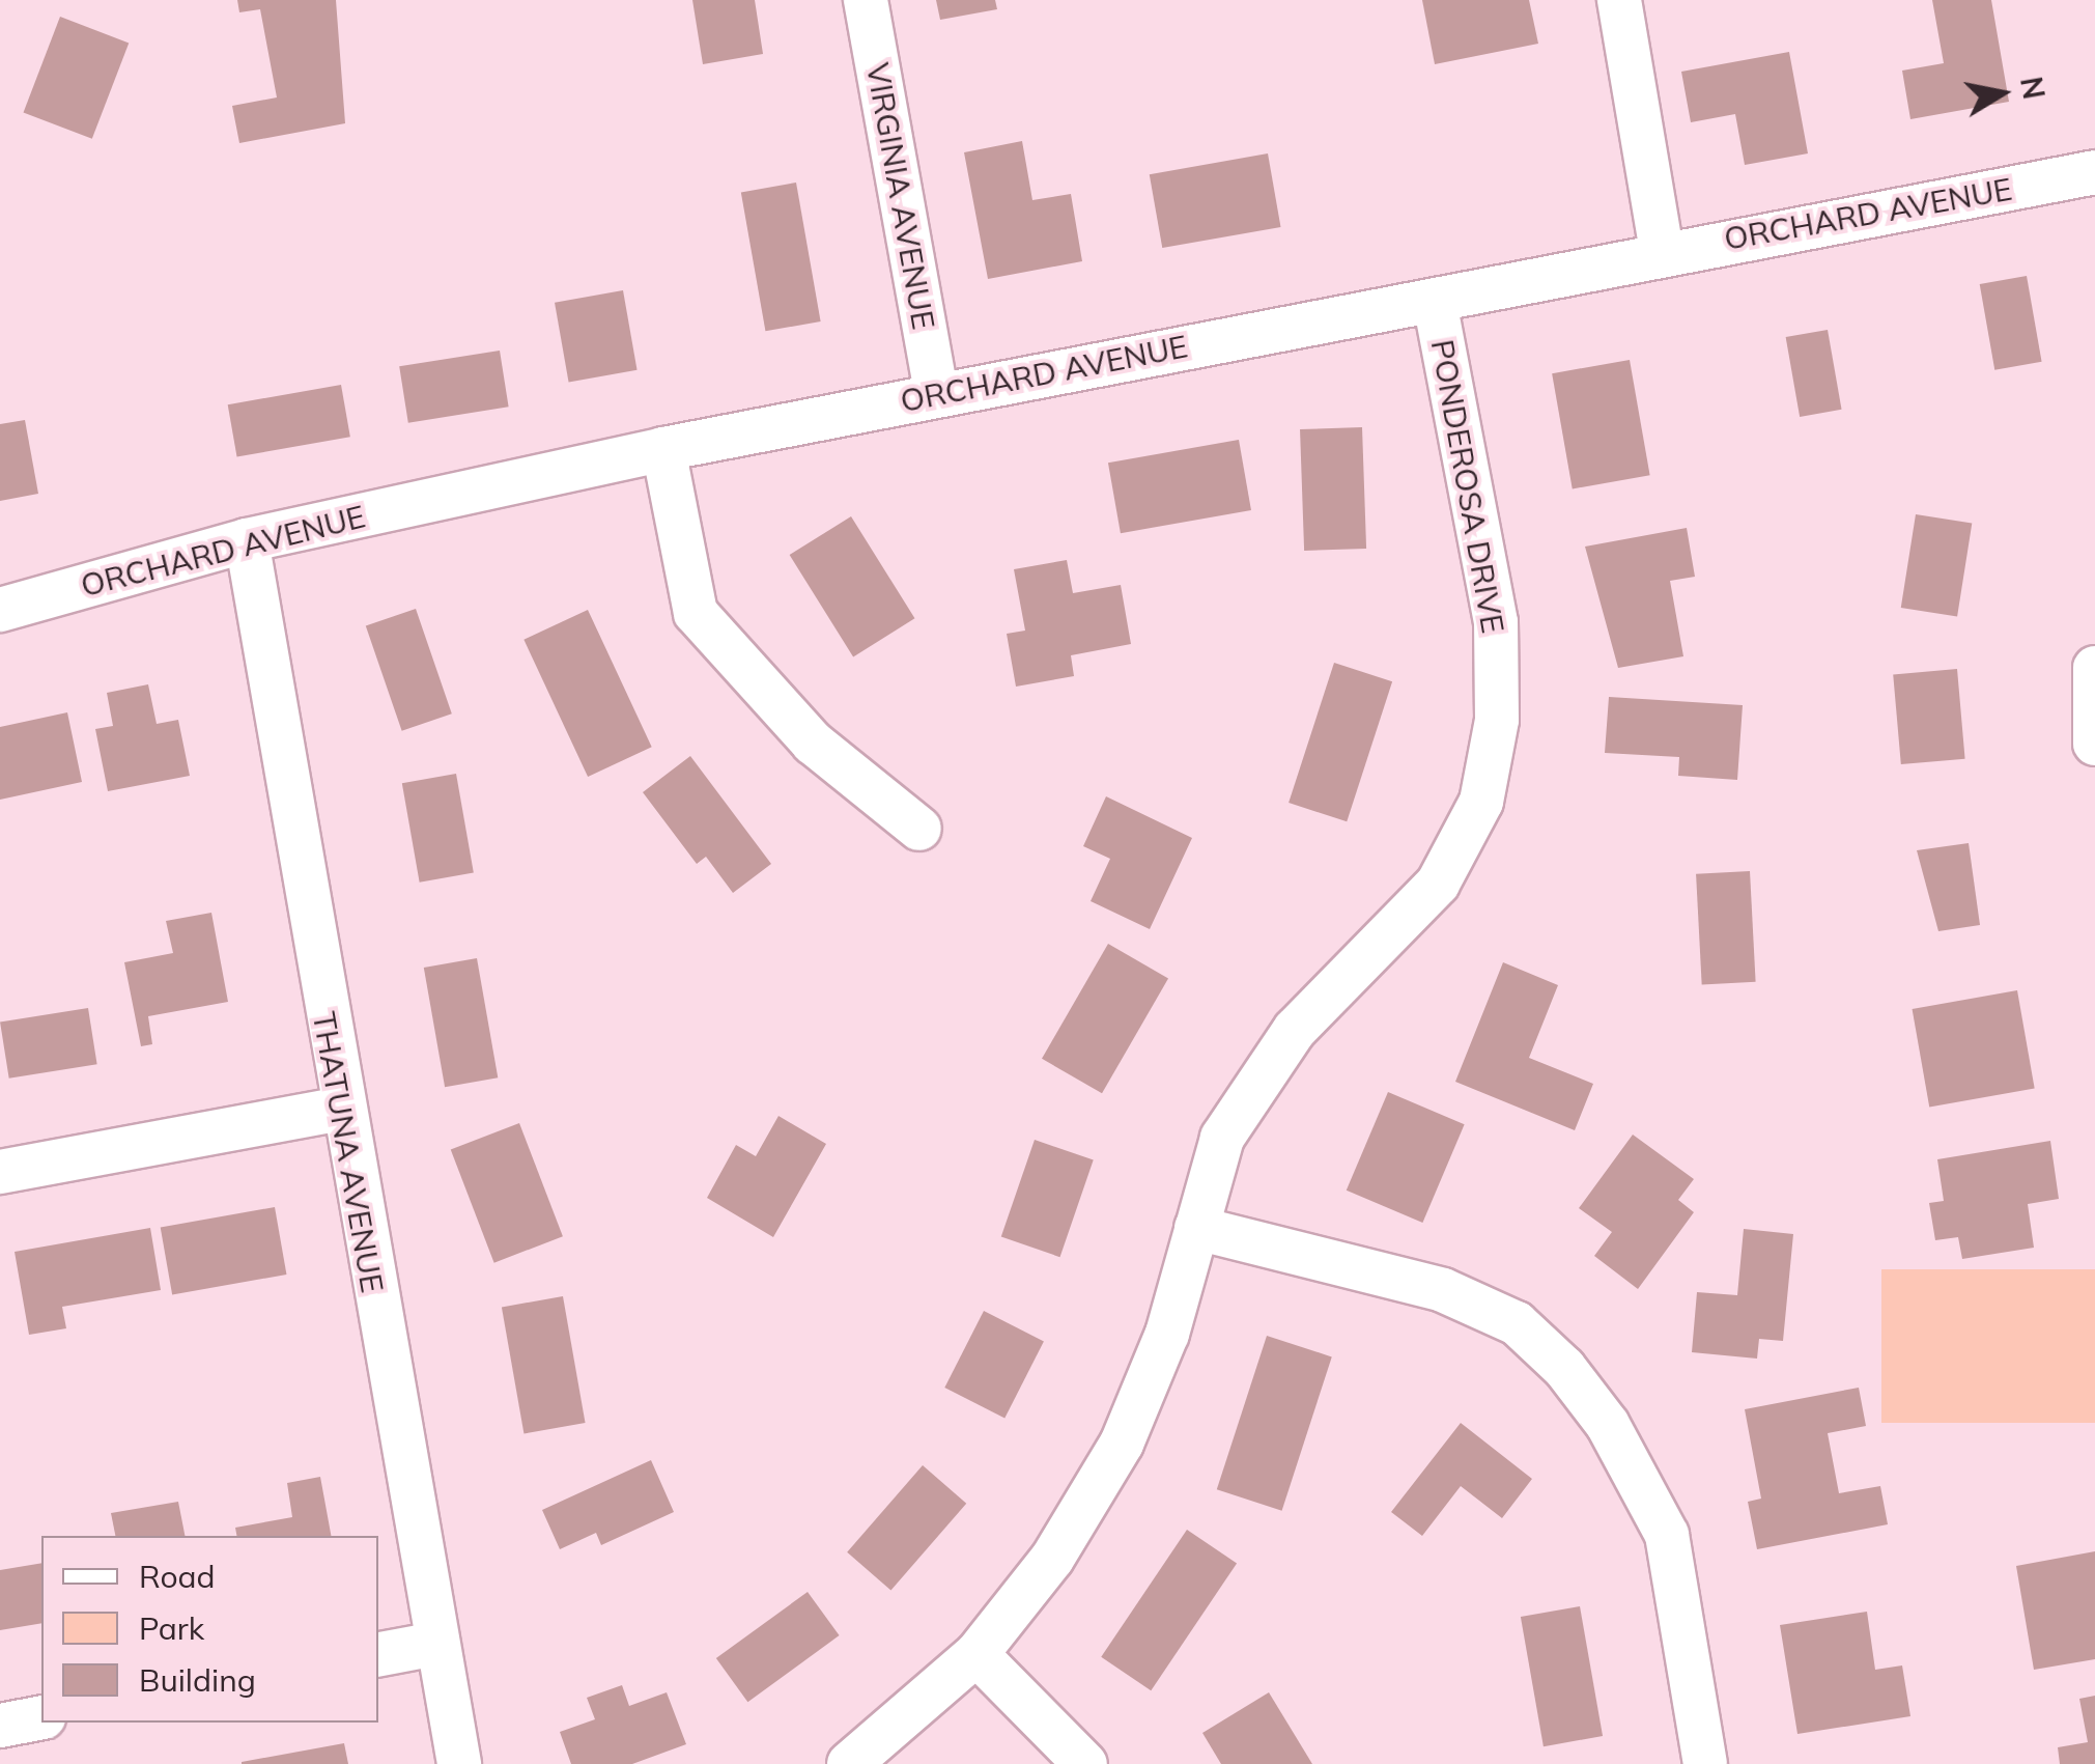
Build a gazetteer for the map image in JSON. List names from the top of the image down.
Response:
{
  "streets": {
    "street": [
      "VIRGINIA AVENUE",
      "ORCHARD AVENUE",
      "PONDEROSA DRIVE",
      "THATUNA AVENUE"
    ]
  },
  "crossings": [
    ["VIRGINIA AVENUE", "ORCHARD AVENUE"],
    ["ORCHARD AVENUE", "PONDEROSA DRIVE"],
    ["ORCHARD AVENUE", "THATUNA AVENUE"]
  ],
  "legend": ["Road", "Park", "Building"],
  "north": "right"
}
